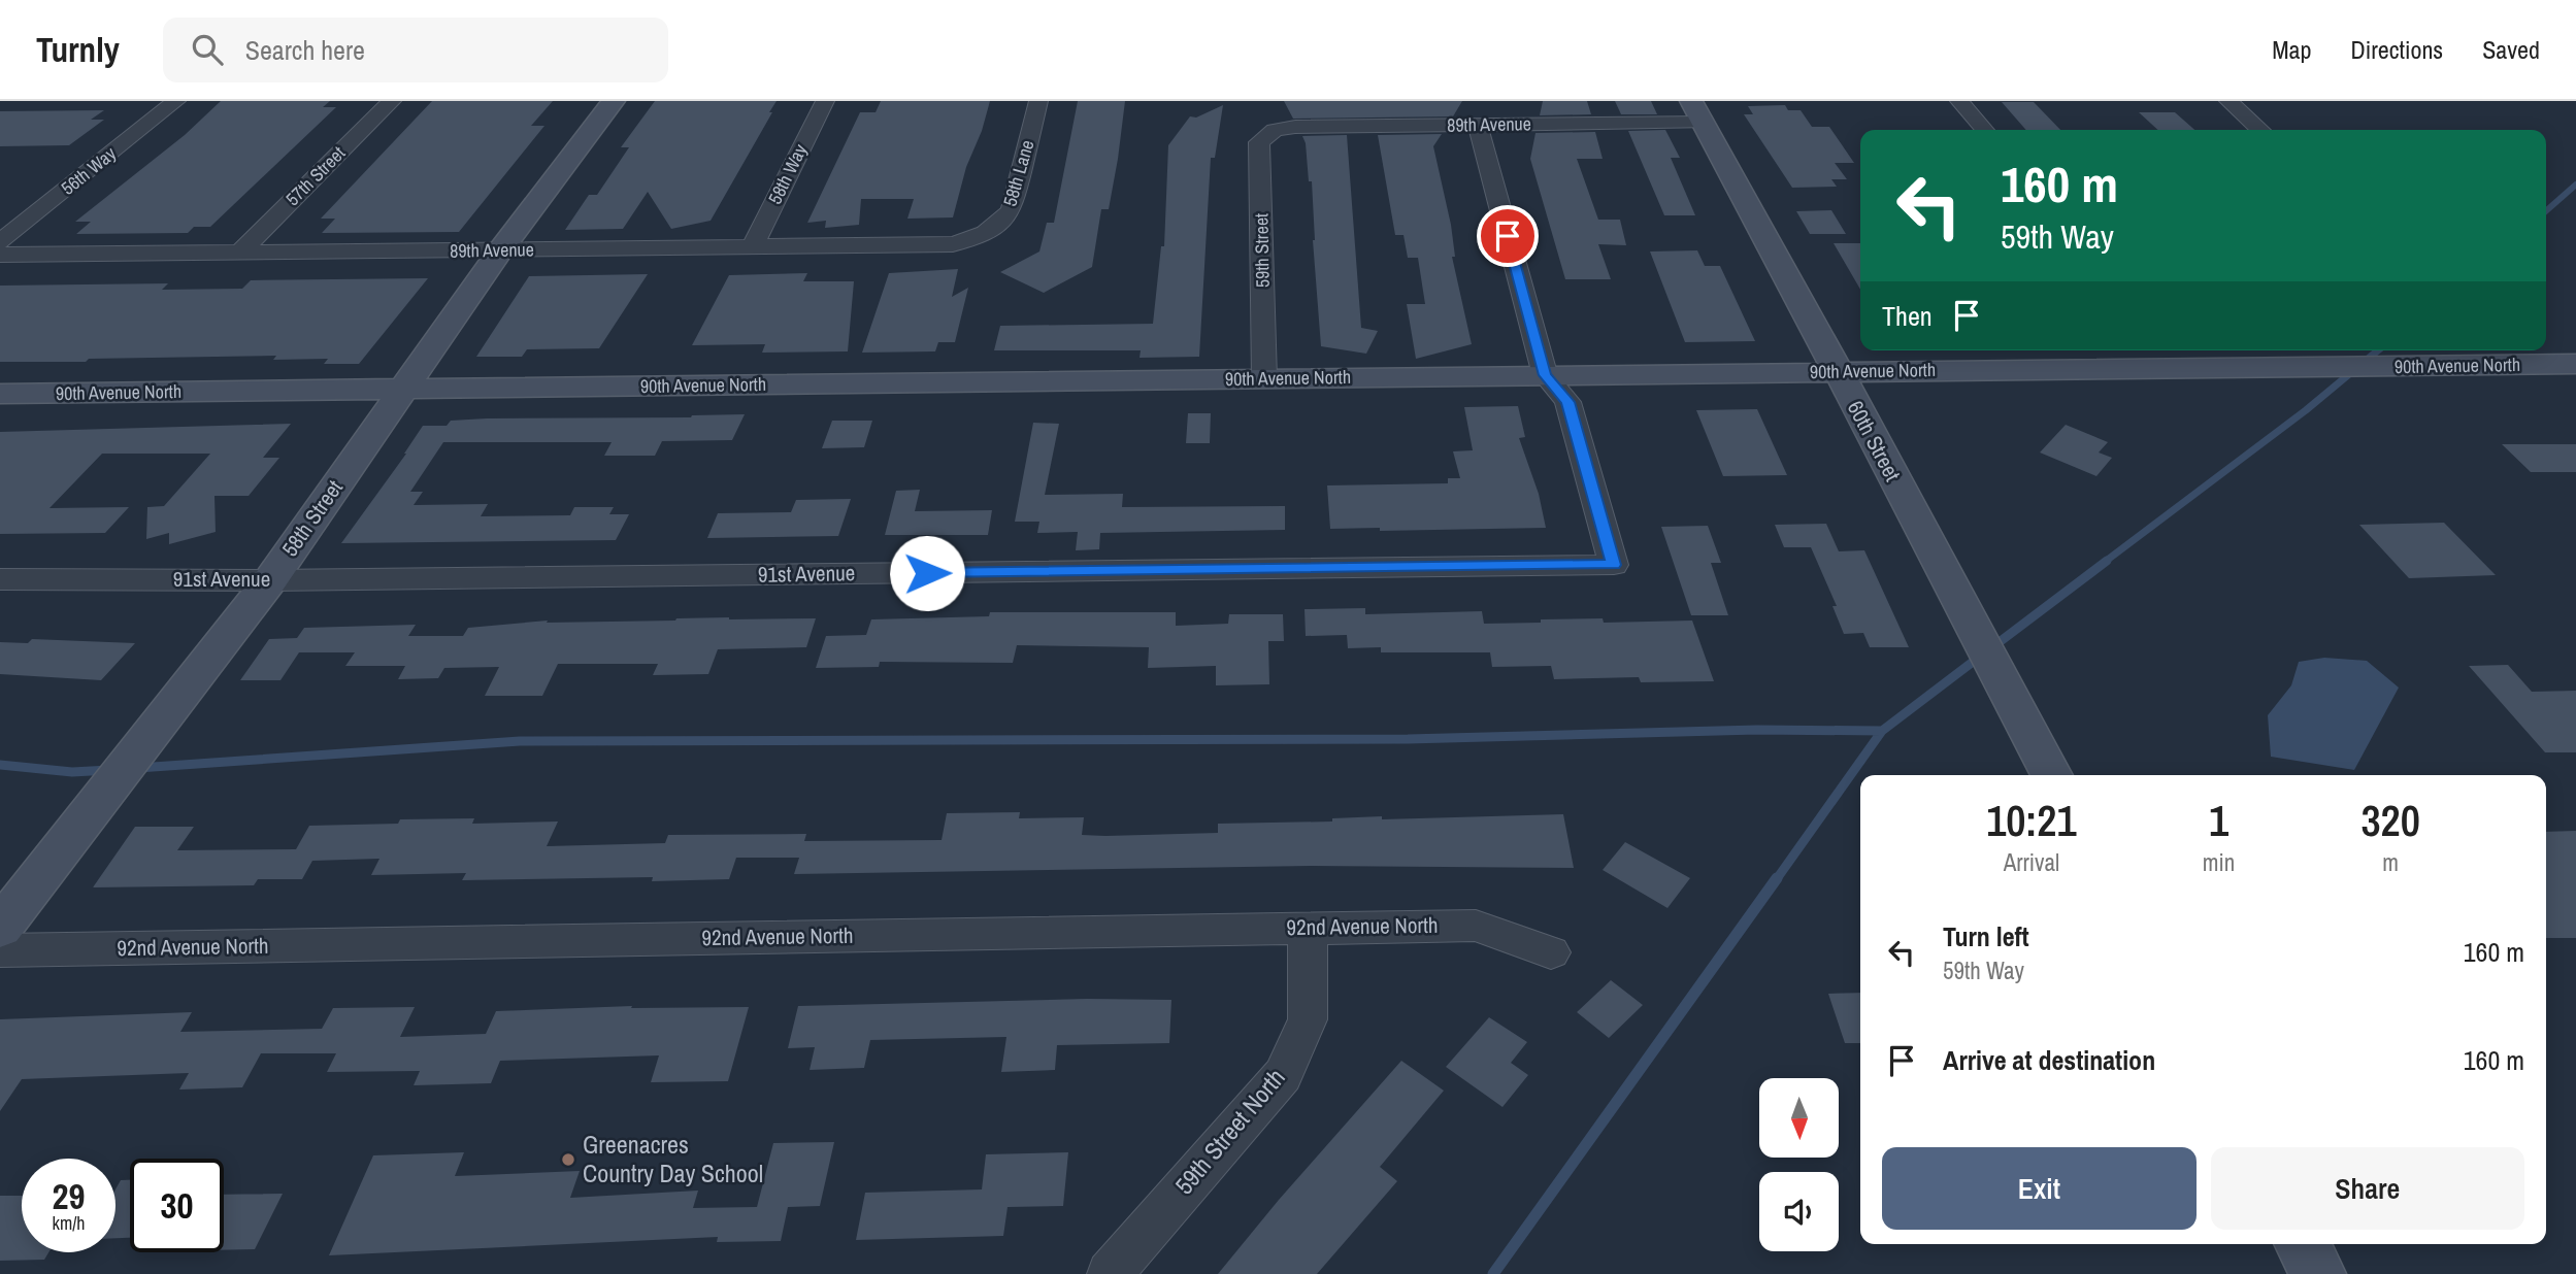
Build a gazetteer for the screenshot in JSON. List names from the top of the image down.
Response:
{
  "streets": {
    "street": [
      "89th Avenue",
      "56th Way",
      "58th Lane",
      "58th Way",
      "57th Street",
      "59th Street",
      "90th Avenue North",
      "60th Street",
      "58th Street",
      "91st Avenue",
      "92nd Avenue North",
      "59th Street North"
    ]
  },
  "crossings": [
    ["89th Avenue", "58th Lane"],
    ["89th Avenue", "58th Way"],
    ["89th Avenue", "57th Street"],
    ["89th Avenue", "59th Street"],
    ["89th Avenue", "60th Street"],
    ["89th Avenue", "58th Street"],
    ["59th Street", "90th Avenue North"],
    ["90th Avenue North", "60th Street"],
    ["90th Avenue North", "58th Street"],
    ["90th Avenue North", "91st Avenue"],
    ["58th Street", "91st Avenue"],
    ["92nd Avenue North", "59th Street North"]
  ],
  "places": ["Greenacres Country Day School"],
  "north": "bottom",
  "page": {
    "header": "Turnly",
    "search": "Search here",
    "nav": ["Map", "Directions", "Saved"],
    "turn": ["160 m", "59th Way"],
    "then": "Then",
    "eta": [
      "10:21",
      "Arrival",
      "1",
      "min",
      "320",
      "m"
    ],
    "list": [
      {
        "name": "Turn left",
        "note": "59th Way",
        "value": "160 m"
      },
      {
        "name": "Arrive at destination",
        "value": "160 m"
      }
    ],
    "buttons": ["Exit", "Share"],
    "speed": "29 km/h",
    "limit": "30"
  }
}
